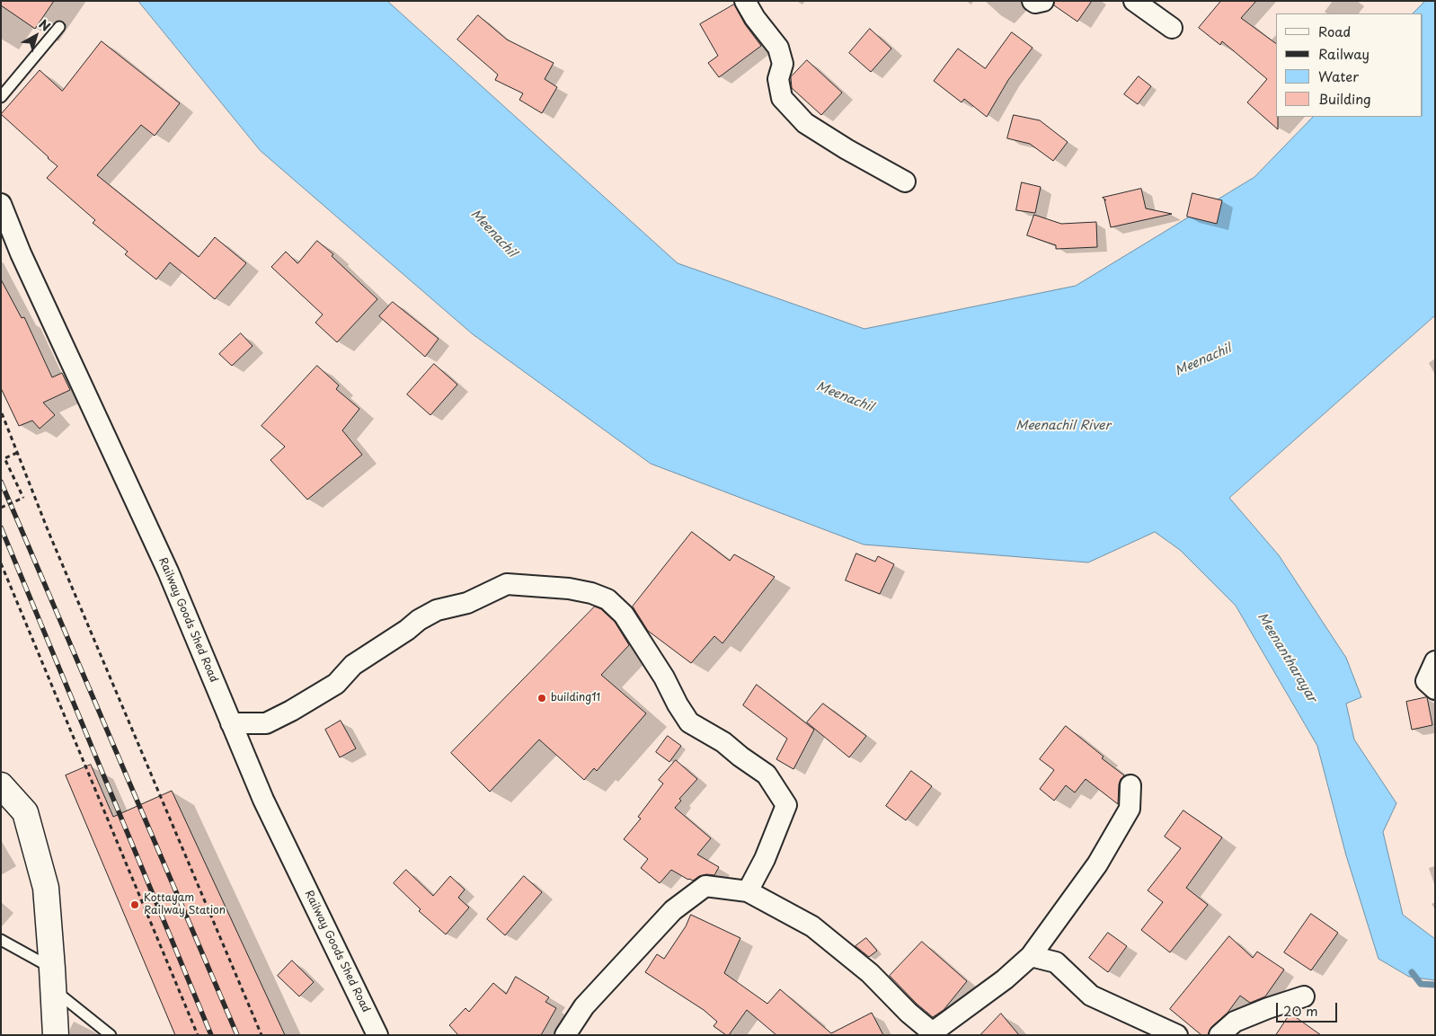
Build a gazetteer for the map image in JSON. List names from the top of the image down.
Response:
{
  "streets": {
    "street": ["Railway Goods Shed Road"]
  },
  "water": ["Meenachil", "Meenachil River", "Meenantharayar"],
  "places": ["building11", "Kottayam Railway Station"],
  "legend": [
    "Road",
    "Railway",
    "Water",
    "Building"
  ],
  "scale_bar": "20 m",
  "north": "top right"
}
